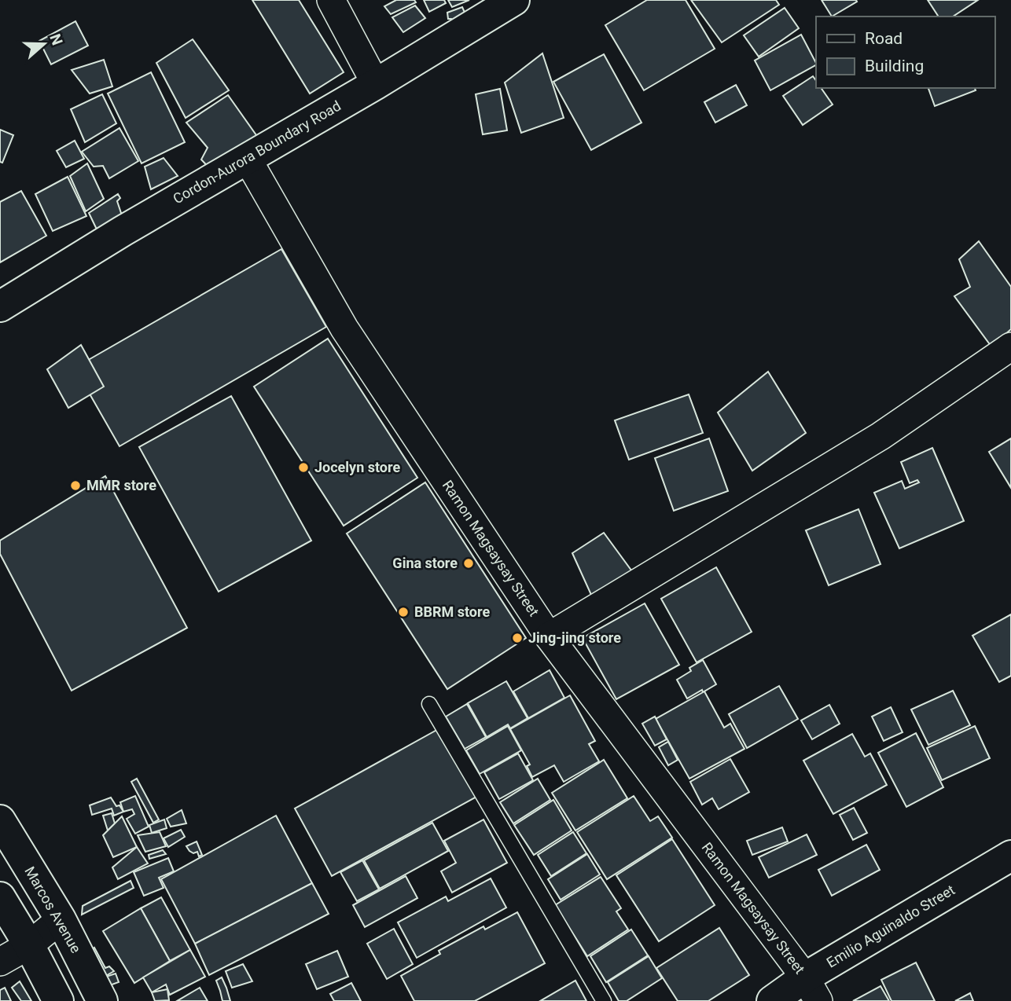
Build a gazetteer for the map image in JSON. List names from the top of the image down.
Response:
{
  "streets": {
    "main road": ["Cordon-Aurora Boundary Road", "Marcos Avenue", "Emilio Aguinaldo Street"],
    "street": ["Ramon Magsaysay Street"]
  },
  "crossings": [
    ["Cordon-Aurora Boundary Road", "Ramon Magsaysay Street"],
    ["Ramon Magsaysay Street", "Emilio Aguinaldo Street"]
  ],
  "places": [
    "Jocelyn store",
    "MMR store",
    "Gina store",
    "BBRM store",
    "Jing-jing store"
  ],
  "legend": ["Road", "Building"],
  "north": "right"
}
